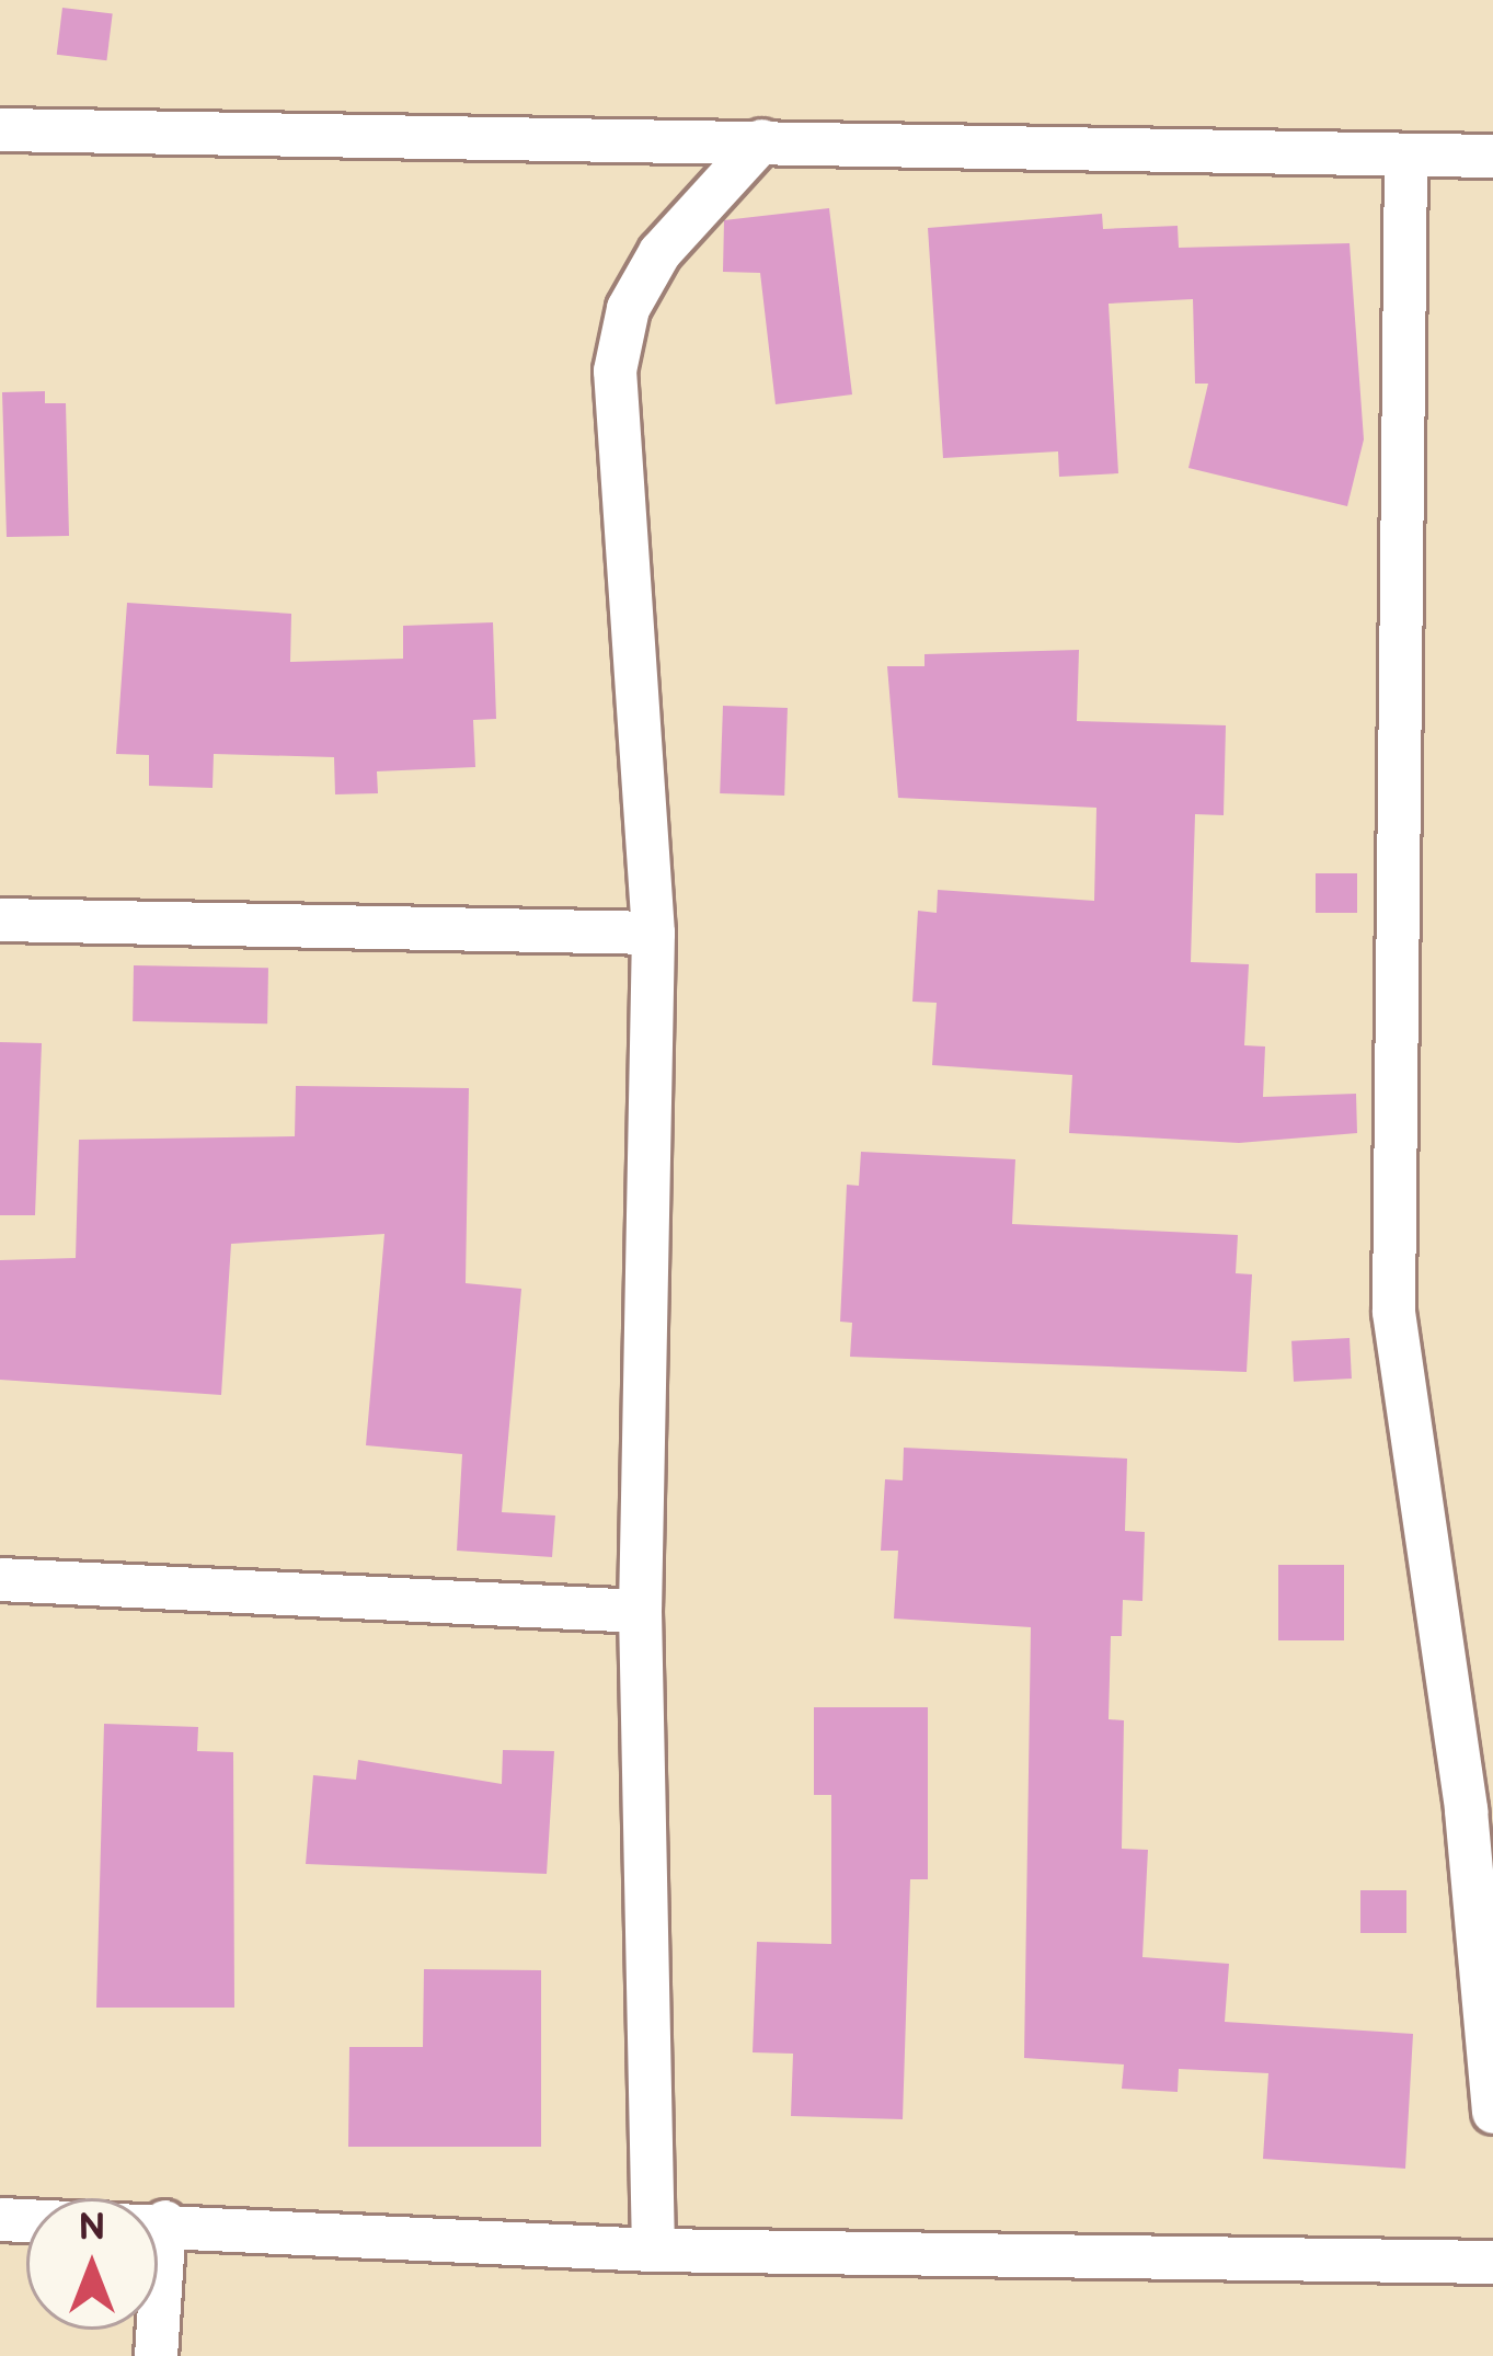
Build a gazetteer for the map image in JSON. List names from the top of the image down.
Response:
{
  "north": "top"
}
